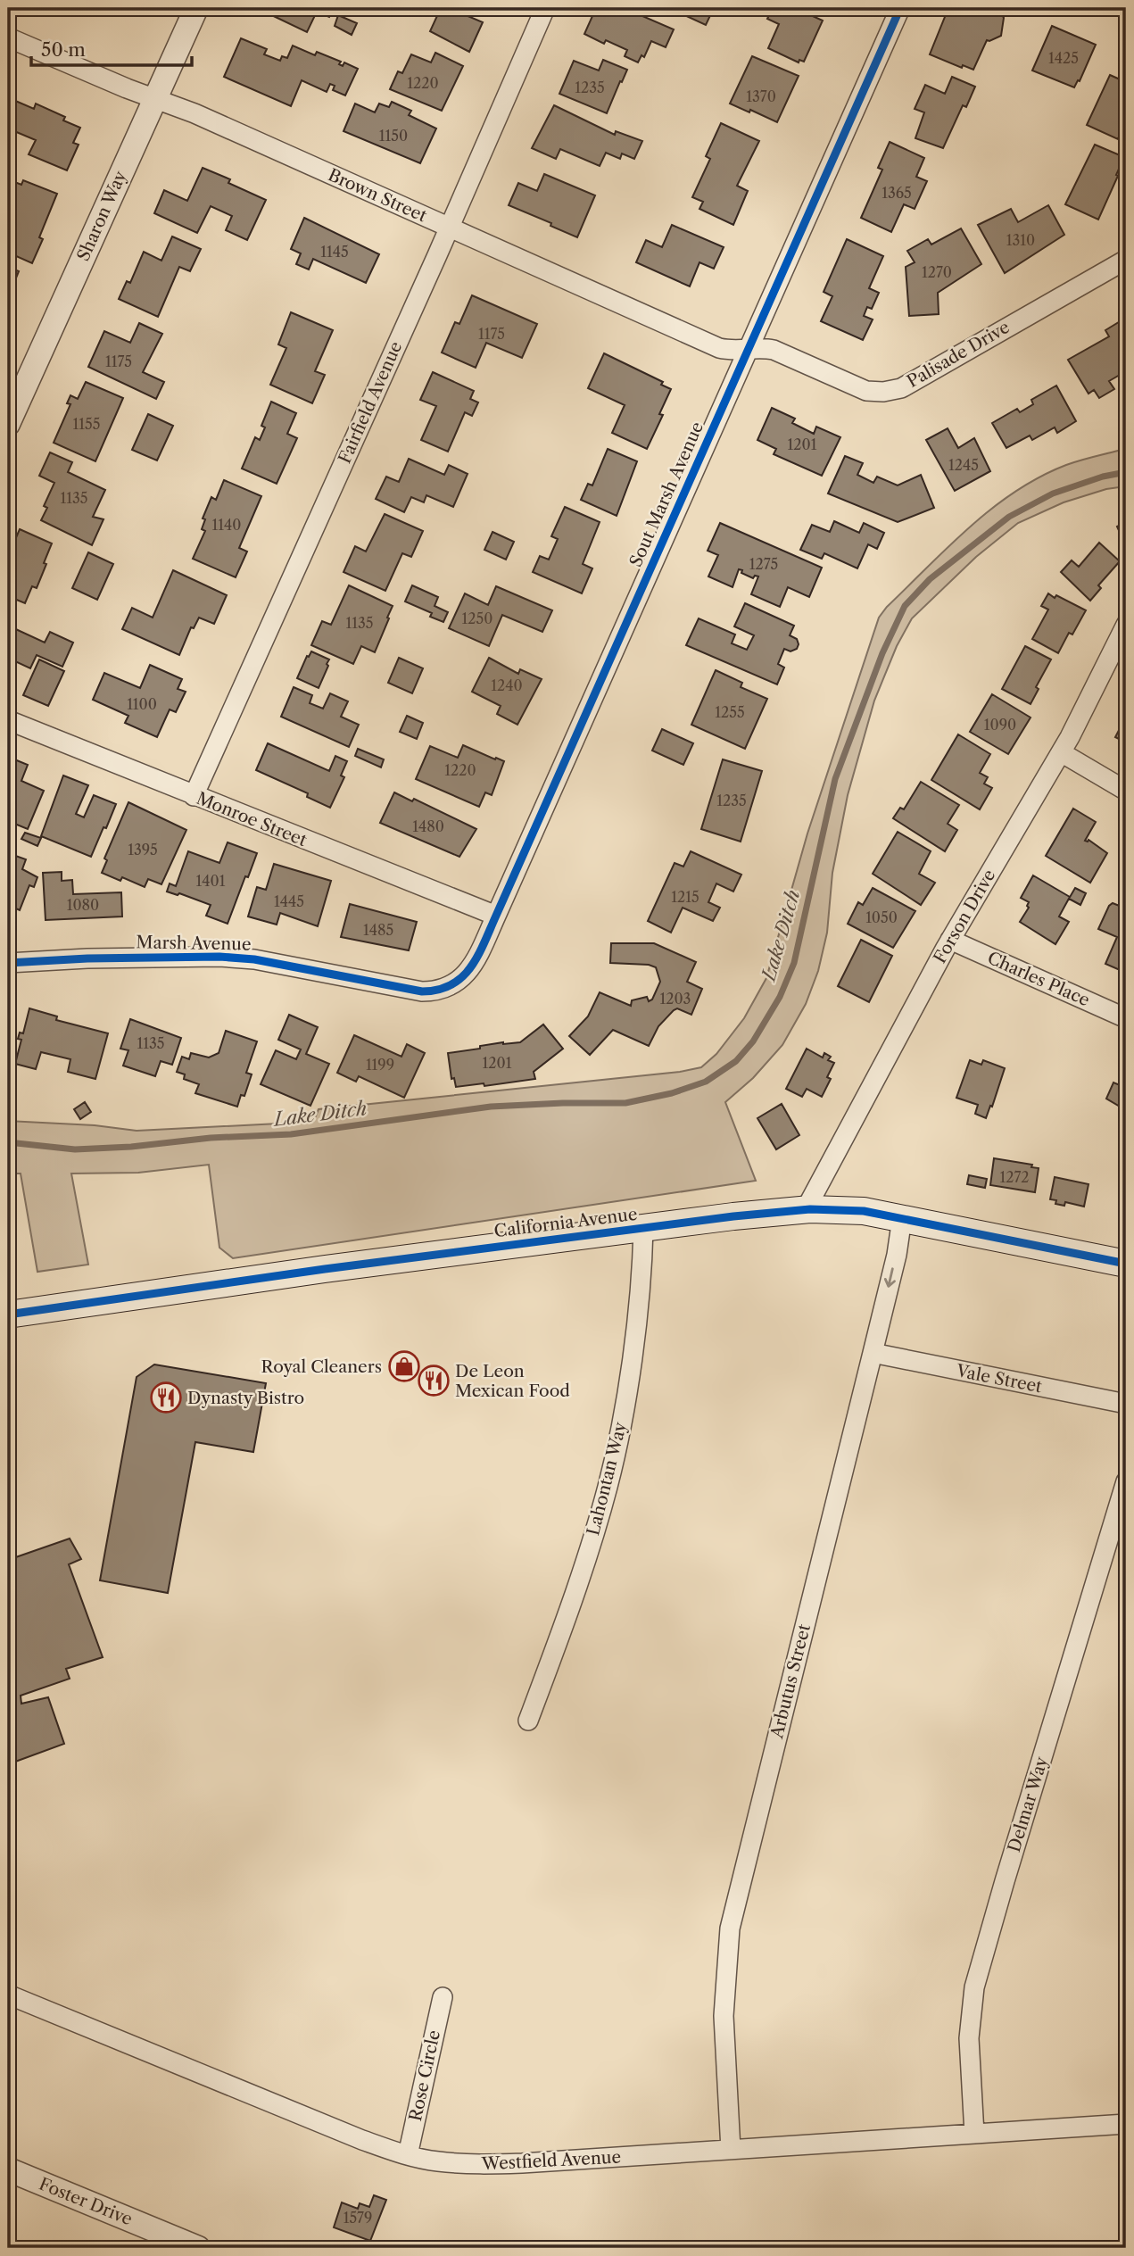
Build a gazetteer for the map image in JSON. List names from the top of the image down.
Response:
{
  "streets": {
    "main road": ["California Avenue"],
    "street": [
      "Brown Street",
      "Sharon Way",
      "Palisade Drive",
      "Fairfield Avenue",
      "Sout Marsh Avenue",
      "Monroe Street",
      "Forson Drive",
      "Marsh Avenue",
      "Charles Place",
      "Vale Street",
      "Lahontan Way",
      "Arbutus Street",
      "Delmar Way",
      "Rose Circle",
      "Westfield Avenue",
      "Foster Drive"
    ]
  },
  "crossings": [
    ["Brown Street", "Sharon Way"],
    ["Brown Street", "Palisade Drive"],
    ["Brown Street", "Fairfield Avenue"],
    ["Brown Street", "Sout Marsh Avenue"],
    ["Palisade Drive", "Sout Marsh Avenue"],
    ["Fairfield Avenue", "Monroe Street"],
    ["Sout Marsh Avenue", "Monroe Street"],
    ["Sout Marsh Avenue", "Marsh Avenue"],
    ["Forson Drive", "Charles Place"],
    ["Forson Drive", "California Avenue"],
    ["California Avenue", "Lahontan Way"],
    ["California Avenue", "Arbutus Street"],
    ["Vale Street", "Arbutus Street"],
    ["Arbutus Street", "Westfield Avenue"],
    ["Delmar Way", "Westfield Avenue"],
    ["Rose Circle", "Westfield Avenue"]
  ],
  "water": ["Lake Ditch"],
  "places": {
    "shop": ["Royal Cleaners"],
    "restaurant": ["De Leon Mexican Food", "Dynasty Bistro"]
  },
  "house_numbers": [
    "1425",
    "1220",
    "1235",
    "1370",
    "1150",
    "1365",
    "1310",
    "1145",
    "1270",
    "1175",
    "1175",
    "1155",
    "1201",
    "1245",
    "1135",
    "1140",
    "1275",
    "1250",
    "1135",
    "1240",
    "1100",
    "1255",
    "1090",
    "1220",
    "1235",
    "1480",
    "1395",
    "1401",
    "1215",
    "1445",
    "1080",
    "1050",
    "1485",
    "1203",
    "1135",
    "1201",
    "1199",
    "1272",
    "1579"
  ],
  "scale_bar": "50 m"
}
